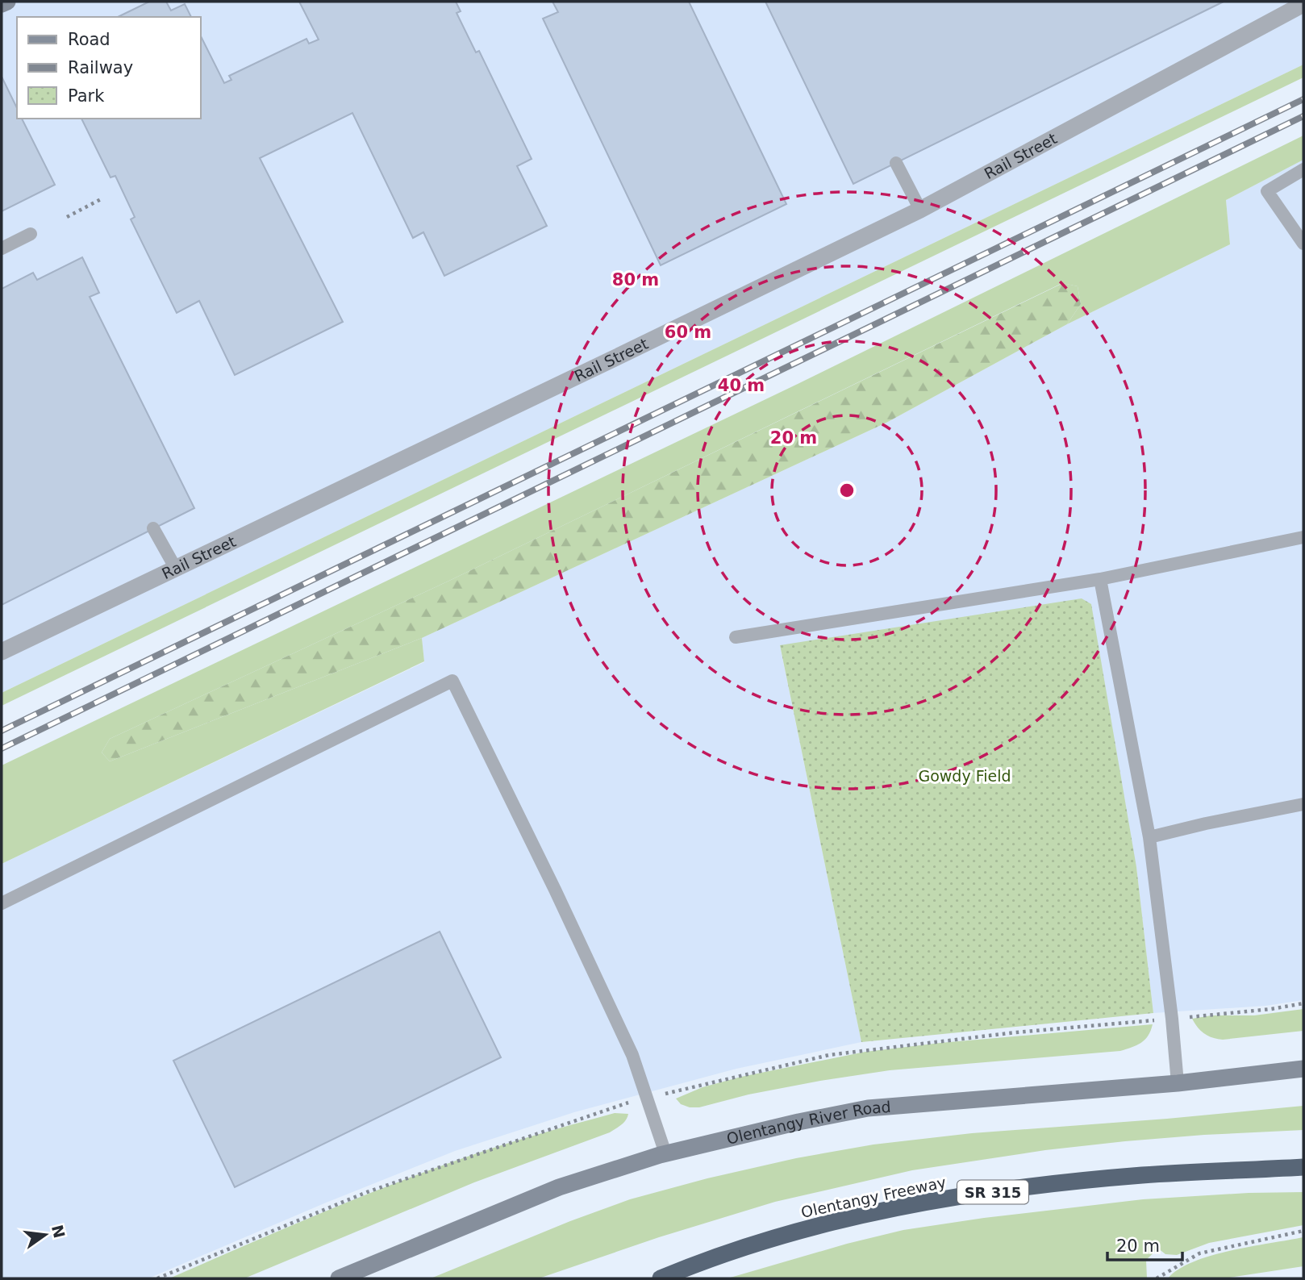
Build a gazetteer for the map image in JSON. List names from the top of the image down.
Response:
{
  "streets": {
    "highway": ["SR 315", "Olentangy Freeway"],
    "main road": ["Olentangy River Road"],
    "street": ["Rail Street"]
  },
  "parks": ["Gowdy Field"],
  "legend": ["Road", "Railway", "Park"],
  "scale_bar": "20 m",
  "north": "right",
  "rings": [
    "80 m",
    "60 m",
    "40 m",
    "20 m"
  ]
}
